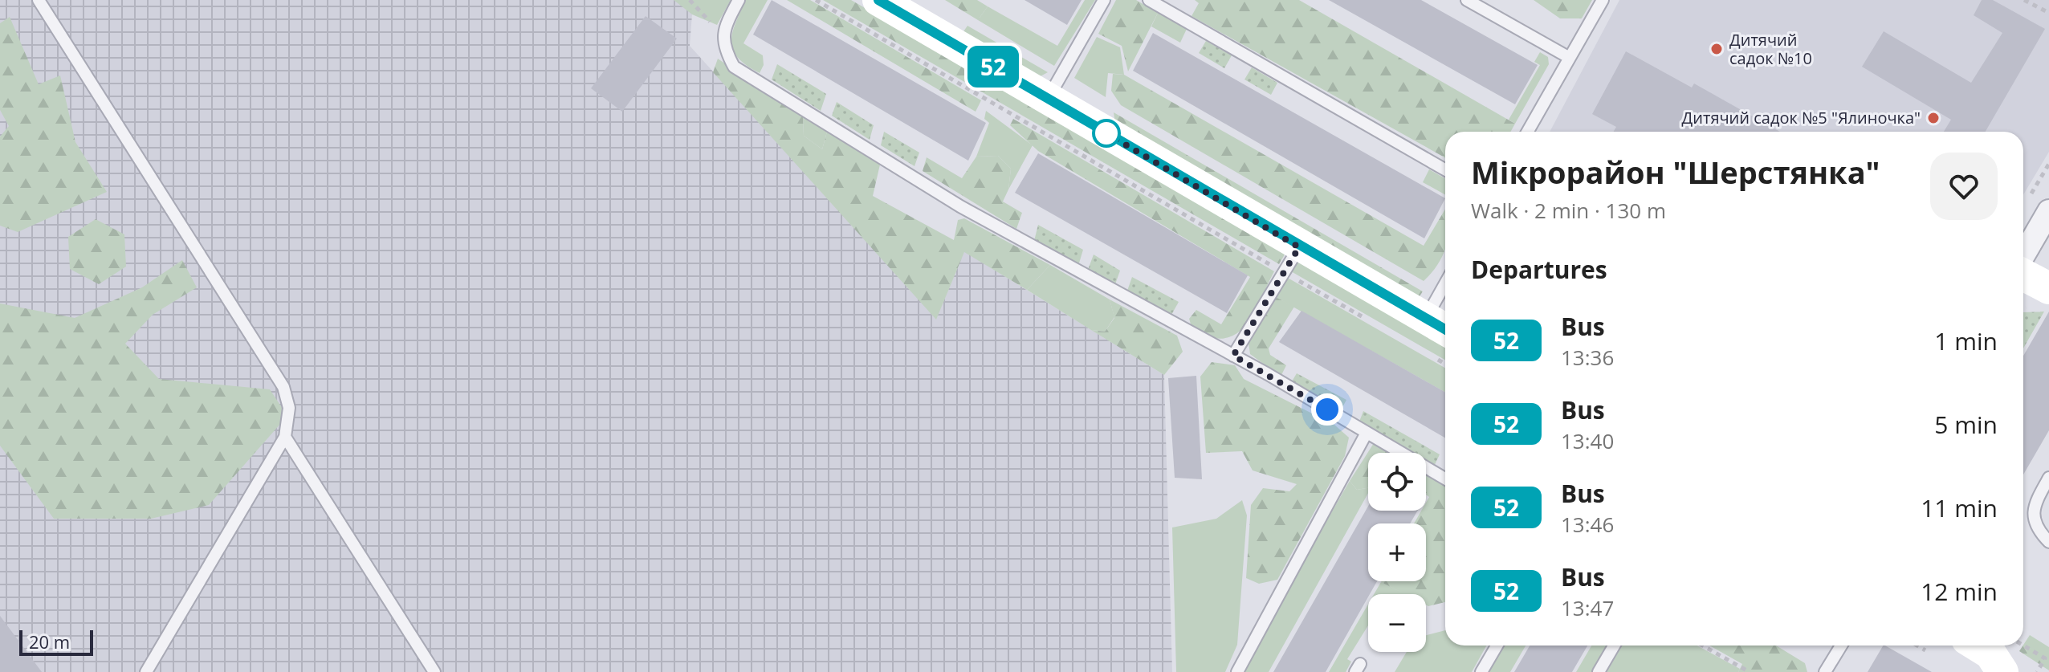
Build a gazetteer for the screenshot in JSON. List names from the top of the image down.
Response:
{
  "places": ["Дитячий садок №10", "Дитячий садок №5 \"Ялиночка\""],
  "lines": ["bus line 52"],
  "scale_bar": "20 m",
  "page": {
    "on_map": "52",
    "heading": [
      ["Мікрорайон \"Шерстянка\"", "Walk · 2 min · 130 m"],
      "Departures"
    ],
    "list": [
      {
        "mark": "52",
        "name": "Bus",
        "note": "13:36",
        "value": "1 min"
      },
      {
        "mark": "52",
        "name": "Bus",
        "note": "13:40",
        "value": "5 min"
      },
      {
        "mark": "52",
        "name": "Bus",
        "note": "13:46",
        "value": "11 min"
      },
      {
        "mark": "52",
        "name": "Bus",
        "note": "13:47",
        "value": "12 min"
      }
    ],
    "map_buttons": ["+", "−"],
    "scale": "20 m"
  }
}
